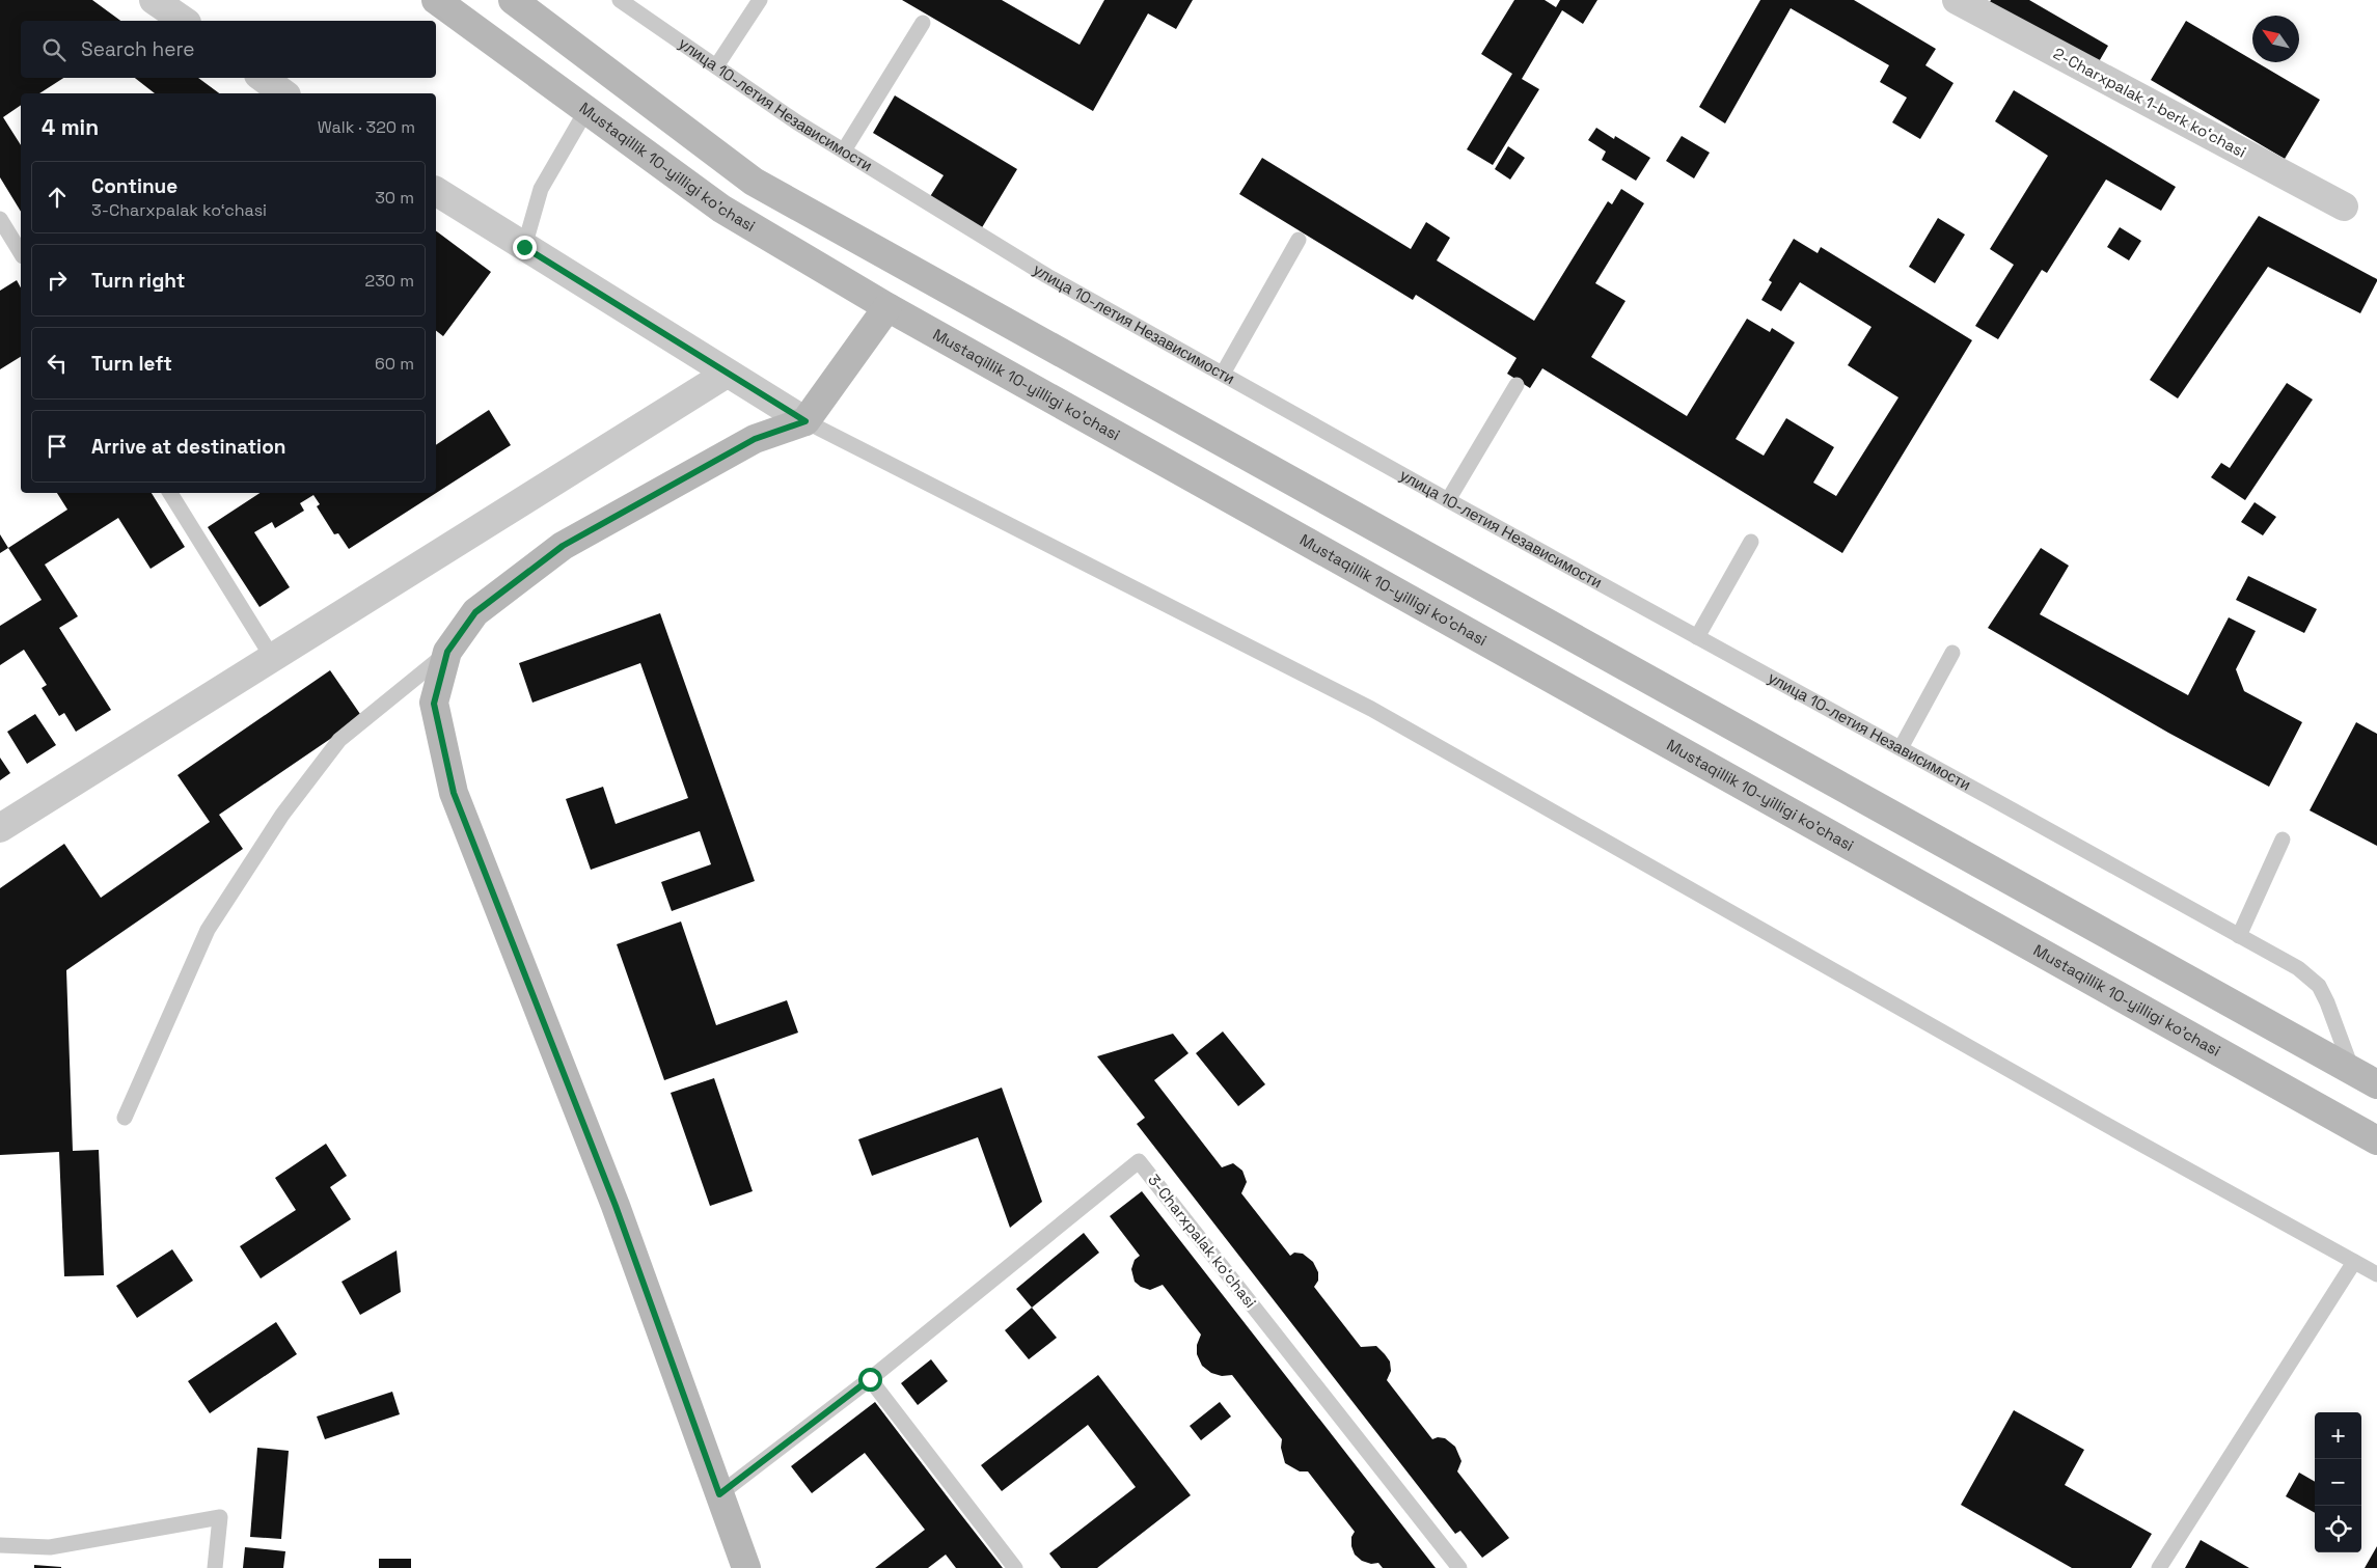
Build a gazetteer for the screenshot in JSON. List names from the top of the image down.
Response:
{
  "streets": {
    "main road": ["Mustaqillik 10-yilligi ko'chasi"],
    "street": ["2-Charxpalak 1-berk koʻchasi"],
    "lane": ["улица 10-летия Независимости", "3-Charxpalak koʻchasi"]
  },
  "north": "top left",
  "page": {
    "search": "Search here",
    "heading": ["4 min", "Walk · 320 m"],
    "list": [
      ["Continue", "3-Charxpalak koʻchasi", "30 m"],
      ["Turn right", "230 m"],
      ["Turn left", "60 m"],
      "Arrive at destination"
    ],
    "map_buttons": ["+", "−"]
  }
}
